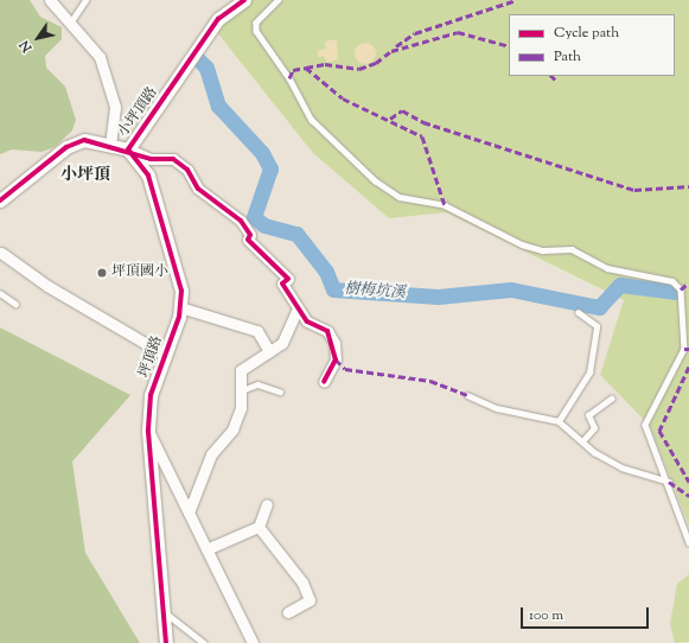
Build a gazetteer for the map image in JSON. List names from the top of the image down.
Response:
{
  "streets": {
    "street": ["小坪頂路", "坪頂路"]
  },
  "crossings": [
    ["小坪頂路", "坪頂路"]
  ],
  "districts": ["小坪頂"],
  "water": ["樹梅坑溪"],
  "places": ["坪頂國小"],
  "legend": ["Cycle path", "Path"],
  "scale_bar": "100 m",
  "north": "bottom left"
}
